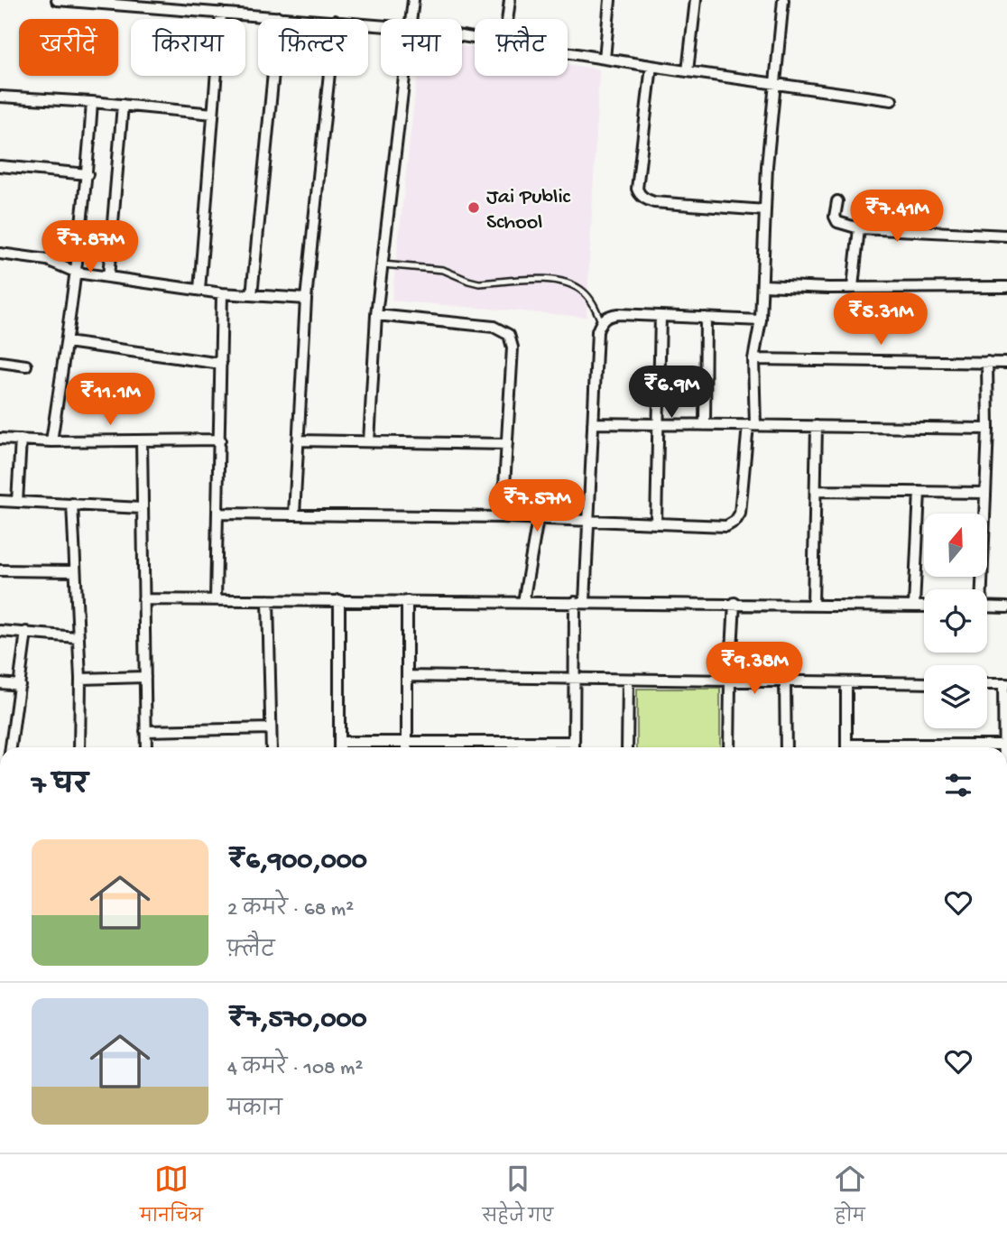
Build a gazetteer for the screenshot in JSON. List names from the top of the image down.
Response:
{
  "places": ["Jai Public School"],
  "north": "top",
  "page": {
    "chip": [
      "खरीदें",
      "किराया",
      "फ़िल्टर",
      "नया",
      "फ़्लैट"
    ],
    "price": [
      "₹7.41M",
      "₹7.87M",
      "₹5.31M",
      "₹6.9M",
      "₹11.1M",
      "₹7.57M",
      "₹9.38M"
    ],
    "heading": "7 घर",
    "list": [
      {
        "name": "₹6,900,000",
        "note": "2 कमरे · 68 m² · फ़्लैट"
      },
      {
        "name": "₹7,570,000",
        "note": "4 कमरे · 108 m² · मकान"
      }
    ],
    "tabs": ["मानचित्र", "सहेजे गए", "होम"]
  }
}
